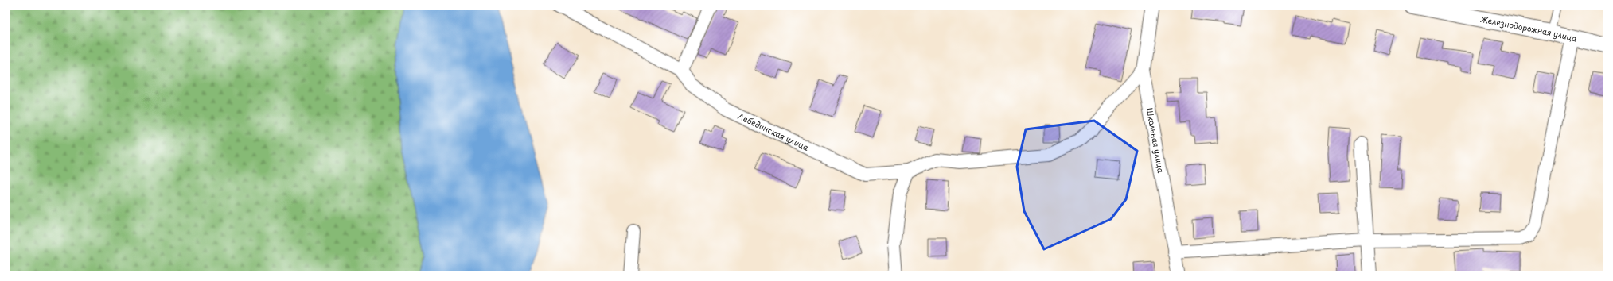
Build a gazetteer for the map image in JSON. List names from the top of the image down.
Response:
{
  "streets": {
    "street": ["Железнодорожная улица", "Лебединская улица", "Школьная улица"]
  }
}
